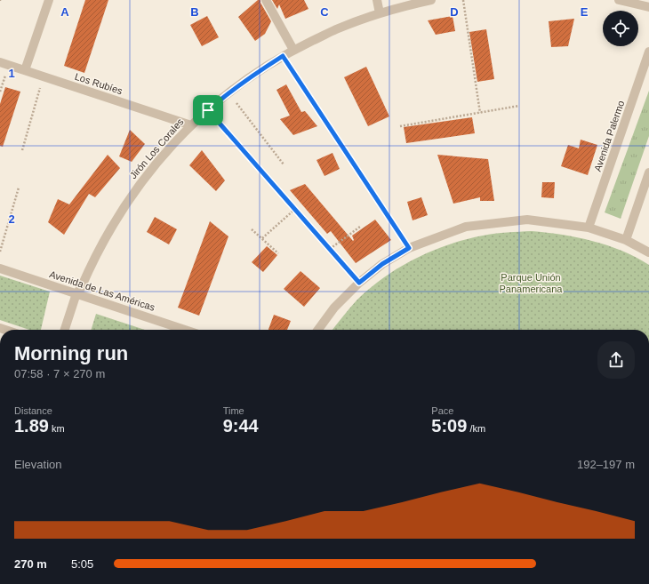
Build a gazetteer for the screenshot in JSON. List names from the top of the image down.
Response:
{
  "streets": {
    "street": [
      "Los Rubíes",
      "Avenida Palermo",
      "Jirón Los Corales",
      "Avenida de Las Américas"
    ]
  },
  "crossings": [
    ["Los Rubíes", "Jirón Los Corales"],
    ["Jirón Los Corales", "Avenida de Las Américas"]
  ],
  "parks": ["Parque Unión Panamericana"],
  "page": {
    "heading": ["Morning run", "07:58 · 7 × 270 m"],
    "stats": [
      ["Distance", "1.89 km"],
      ["Time", "9:44"],
      ["Pace", "5:09 /km"]
    ],
    "chart": ["Elevation", "192–197 m"],
    "list": [
      {
        "name": "270 m",
        "note": "5:05"
      }
    ]
  },
  "grid": {
    "columns": [
      "A",
      "B",
      "C",
      "D",
      "E"
    ],
    "rows": ["1", "2"]
  }
}
